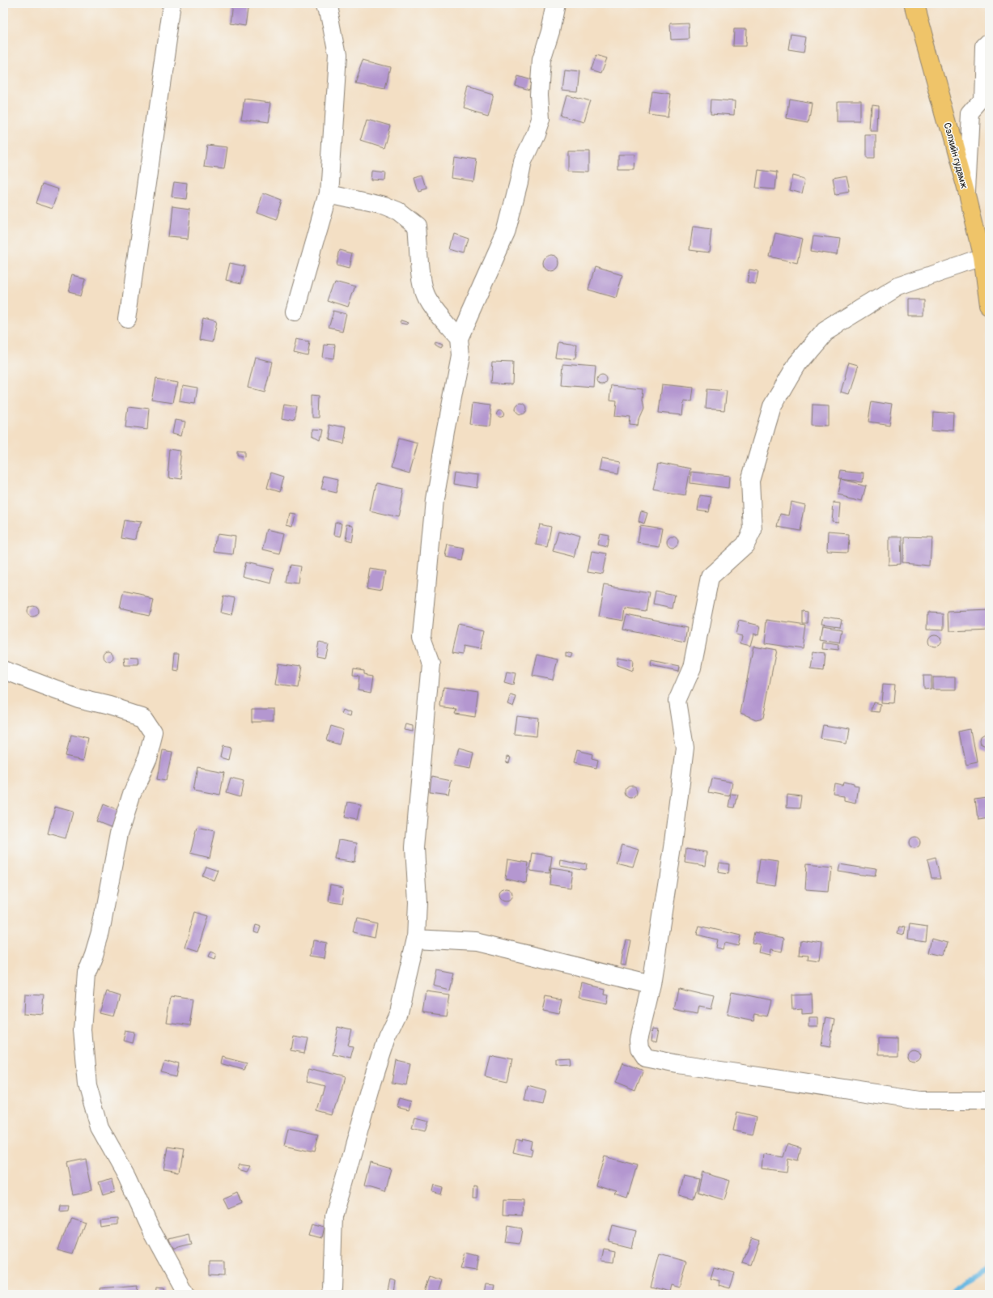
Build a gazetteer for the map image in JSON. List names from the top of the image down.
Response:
{
  "streets": {
    "main road": ["Сэлхийн гудамж"]
  }
}
